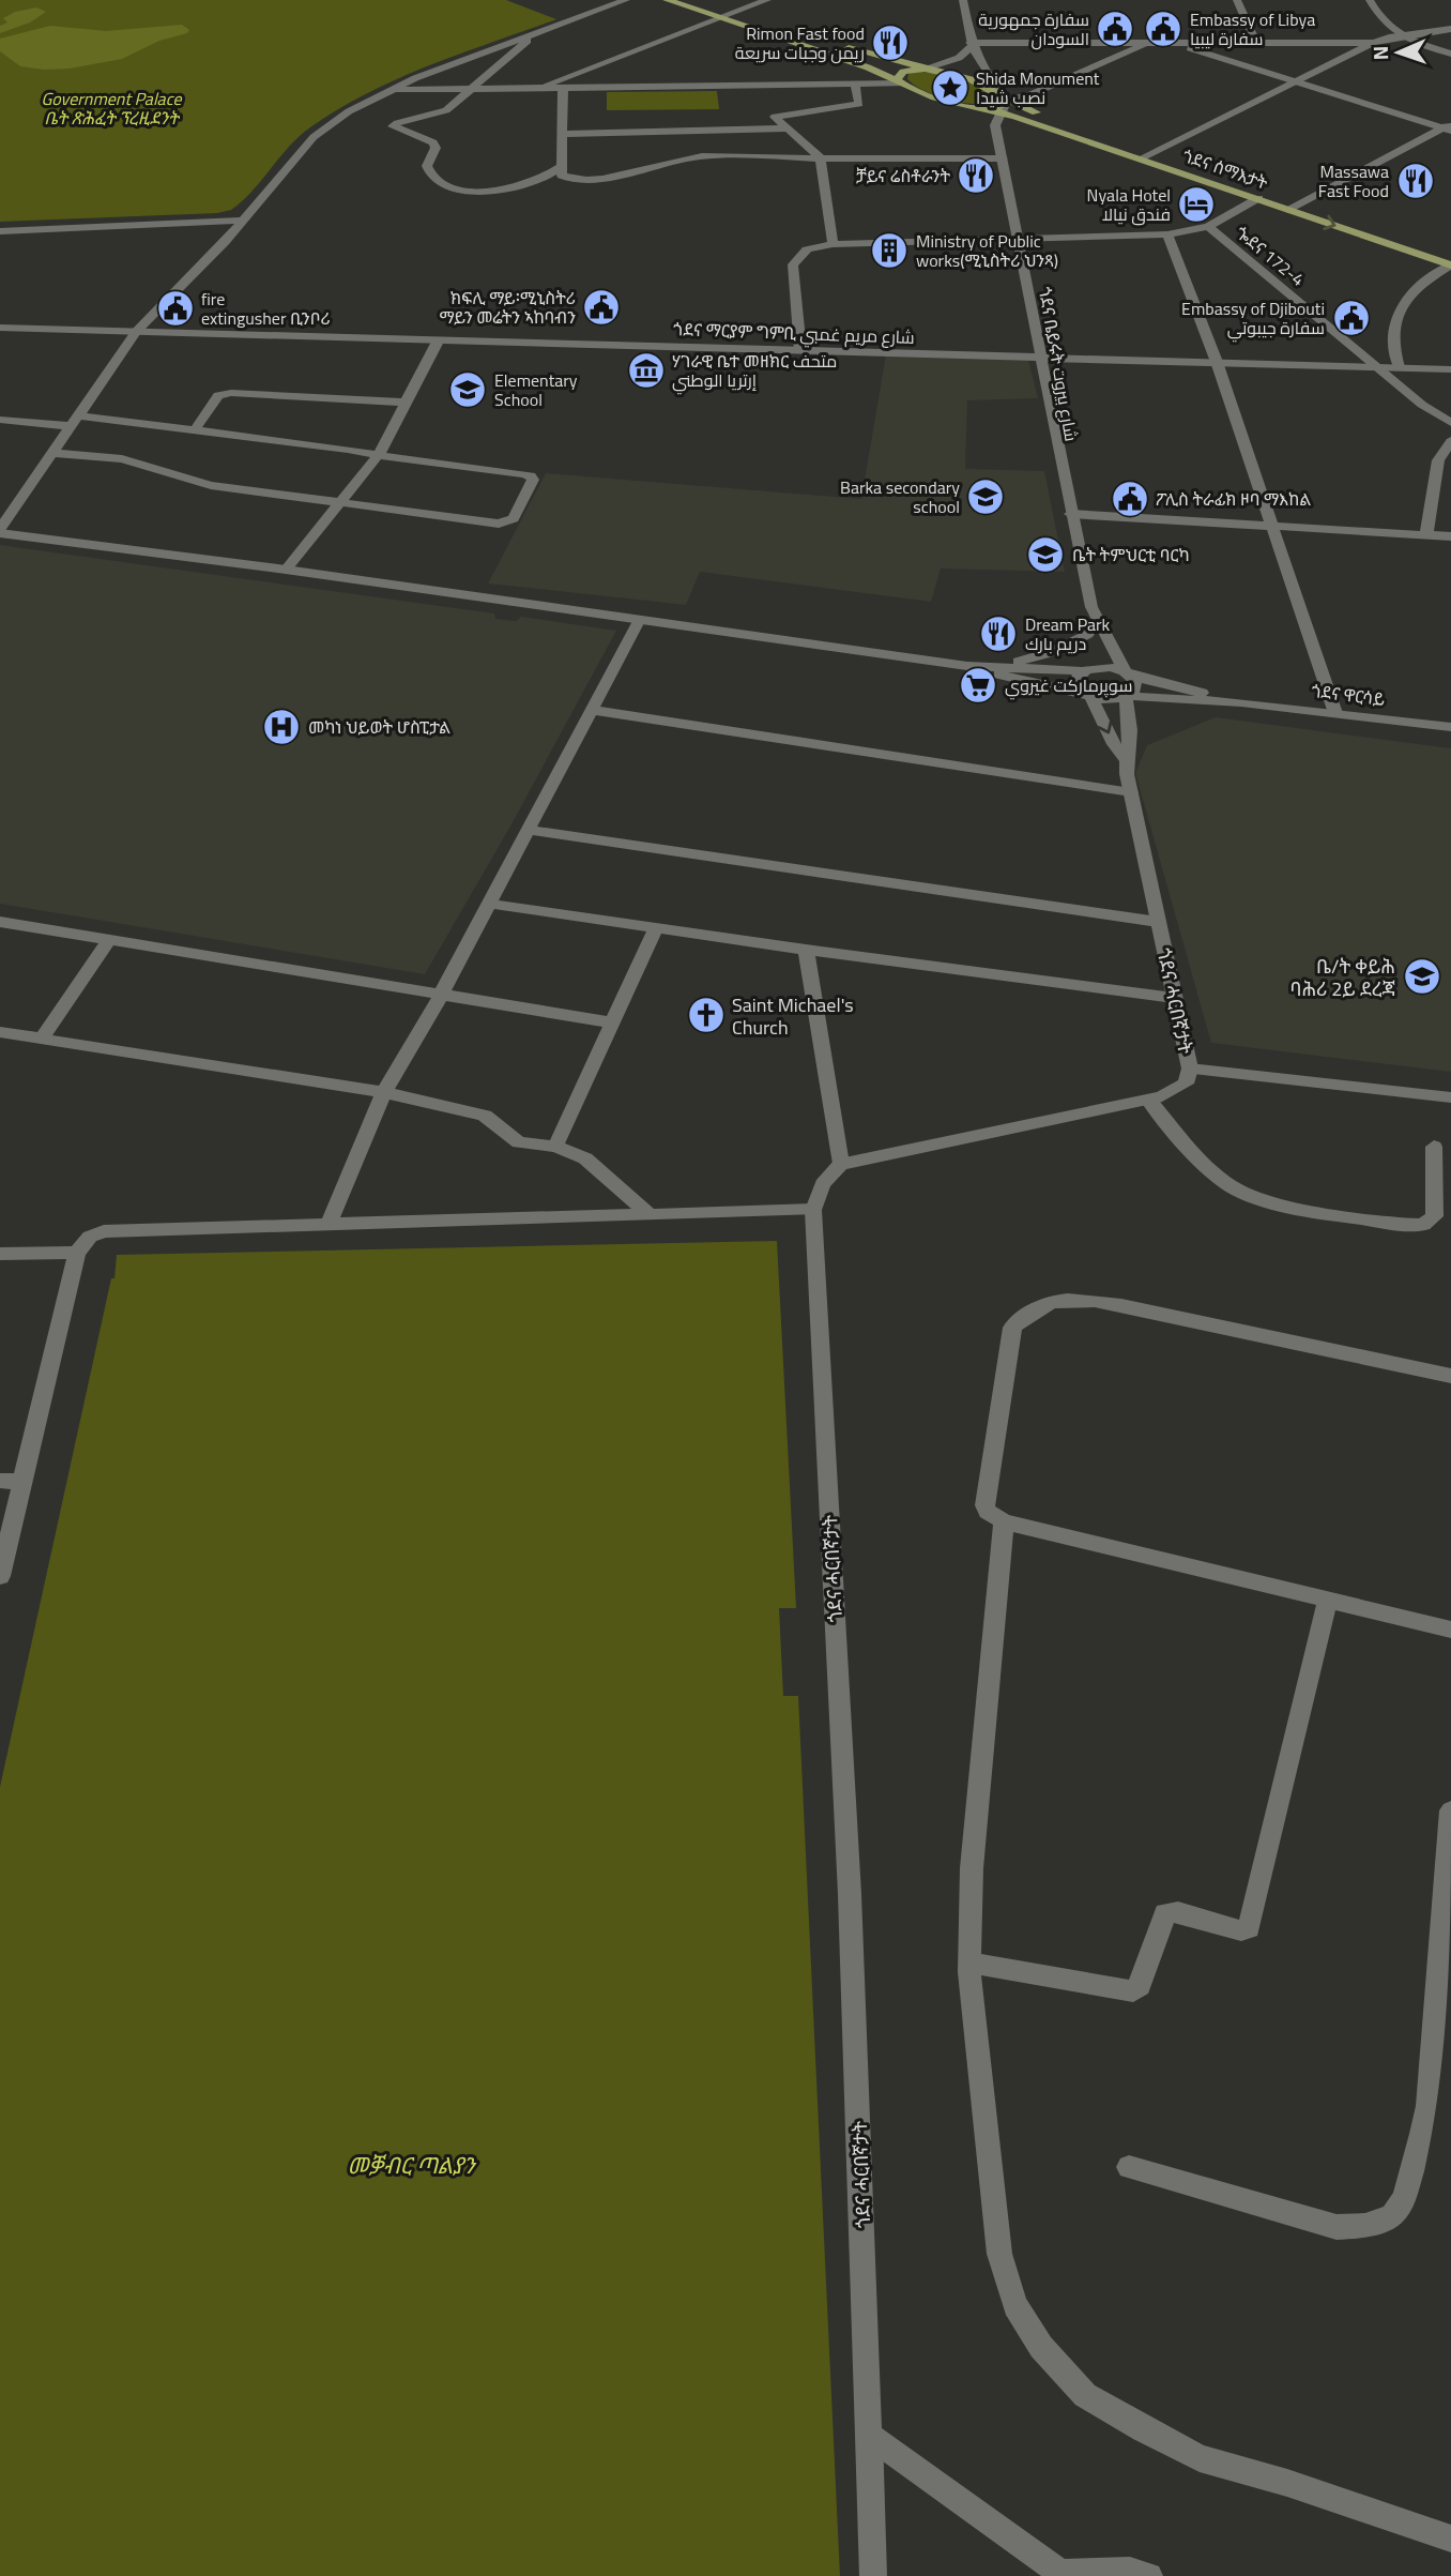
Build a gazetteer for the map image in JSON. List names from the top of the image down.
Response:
{
  "streets": {
    "main road": ["ጎደና ሰማእታት"],
    "street": [
      "ጐደና 172-4",
      "ጎደና ማርያም ግምቢ شارع مريم غمبي",
      "ጎደና ቤይሩት شارع بيروت",
      "ጎደና ዋርሳይ",
      "ጎደና ሓርበኛታት"
    ]
  },
  "crossings": [
    ["ጐደና 172-4", "ጎደና ማርያም ግምቢ شارع مريم غمبي"],
    ["ጎደና ማርያም ግምቢ شارع مريم غمبي", "ጎደና ቤይሩት شارع بيروت"]
  ],
  "parks": ["Government Palace ቤት ጽሕፈት ፕረዚደንት", "መቓብር ጣልያን"],
  "places": {
    "public building": [
      "سفارة جمهورية السودان",
      "Embassy of Libya سفارة ليبيا",
      "ክፍሊ ማይ፡ሚኒስትሪ ማይን መሬትን ኣከባብን",
      "fire extingusher ቢንቦሪ",
      "Embassy of Djibouti سفارة جيبوتي",
      "ፖሊስ ትራፊክ ዞባ ማእከል"
    ],
    "restaurant": [
      "Rimon Fast food ريمن وجبات سريعة",
      "ቻይና ሬስቶራንት",
      "Massawa Fast Food",
      "Dream Park دريم بارك"
    ],
    "place": ["Shida Monument نصب شيدا"],
    "hotel": ["Nyala Hotel فندق نيالا"],
    "building": ["Ministry of Public works(ሚኒስትሪ ህንጻ)"],
    "museum": ["ሃገራዊ ቤተ መዘክር متحف إرتريا الوطني"],
    "school or university": [
      "Elementary School",
      "Barka secondary school",
      "ቤት ትምህርቲ ባርካ",
      "ቤ/ት ቀይሕ ባሕሪ 2ይ ደረጃ"
    ],
    "supermarket": ["سوپرمارکت غيروي"],
    "hospital": ["መካነ ህይወት ሆስፒታል"],
    "church": ["Saint Michael's Church"]
  },
  "north": "left"
}
